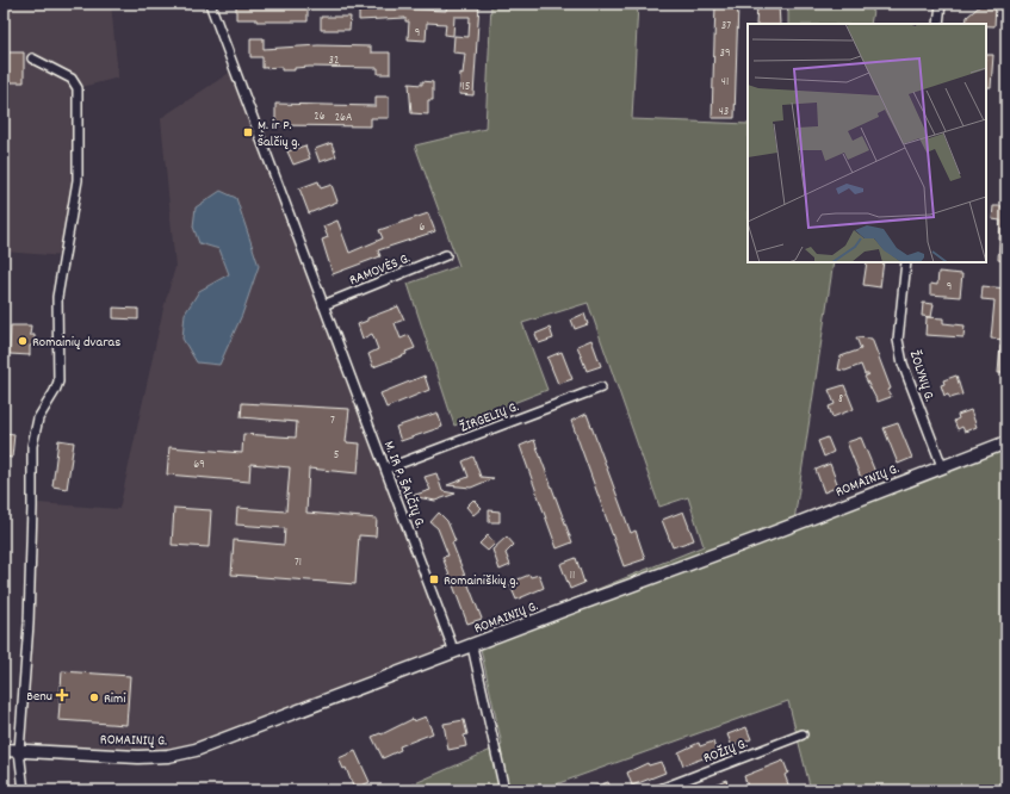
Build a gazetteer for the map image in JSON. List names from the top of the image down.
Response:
{
  "streets": {
    "main road": ["ROMAINIŲ G."],
    "street": [
      "RAMOVĖS G.",
      "ŽOLYNŲ G.",
      "ŽIRGELIŲ G.",
      "M. IR P. ŠALČIŲ G.",
      "ROŽIŲ G."
    ]
  },
  "crossings": [
    ["RAMOVĖS G.", "M. IR P. ŠALČIŲ G."],
    ["ŽOLYNŲ G.", "ROMAINIŲ G."],
    ["ŽIRGELIŲ G.", "M. IR P. ŠALČIŲ G."],
    ["ROMAINIŲ G.", "M. IR P. ŠALČIŲ G."]
  ],
  "places": {
    "transit": ["M. ir P. Šalčių g.", "Romainiškių g."],
    "other": ["Romainių dvaras", "Rimi"],
    "health": ["Benu"]
  },
  "house_numbers": [
    "37",
    "9",
    "39",
    "32",
    "41",
    "15",
    "43",
    "26",
    "26A",
    "6",
    "9",
    "8",
    "7",
    "5",
    "69",
    "71",
    "11"
  ]
}
